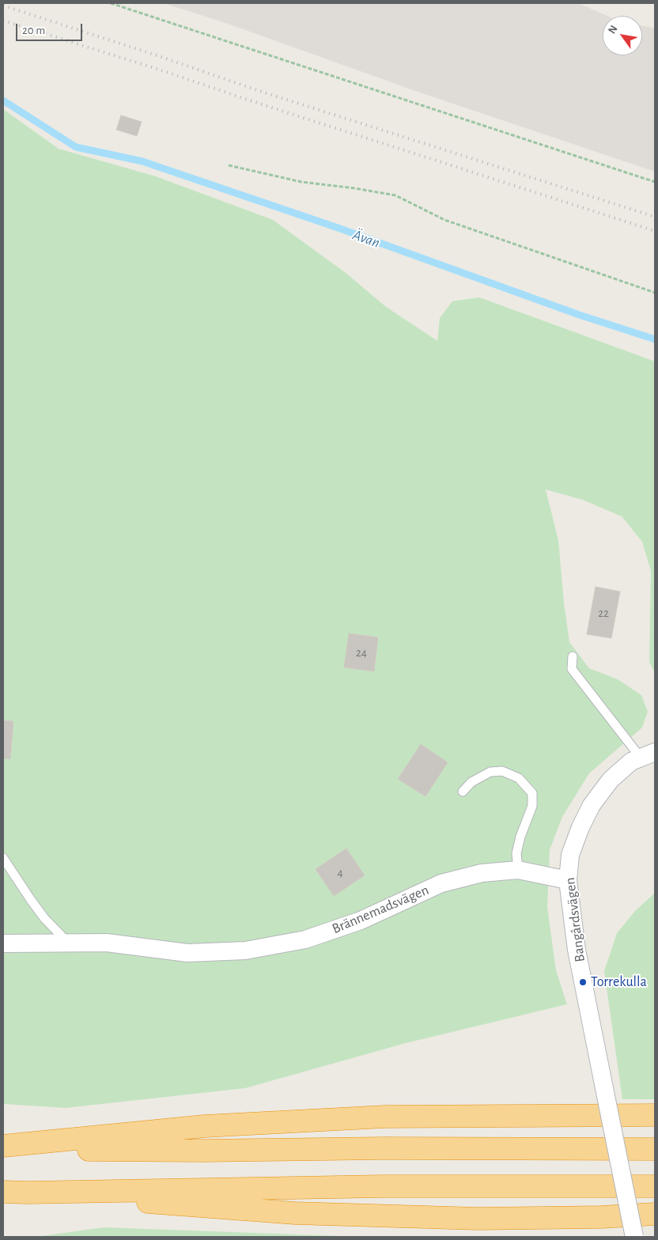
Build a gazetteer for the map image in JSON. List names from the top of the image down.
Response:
{
  "streets": {
    "street": ["Brännemadsvägen", "Bangårdsvägen"]
  },
  "crossings": [
    ["Brännemadsvägen", "Bangårdsvägen"]
  ],
  "water": ["Ävan"],
  "places": ["Torrekulla"],
  "house_numbers": ["22", "24", "4"],
  "scale_bar": "20 m",
  "north": "top left"
}
